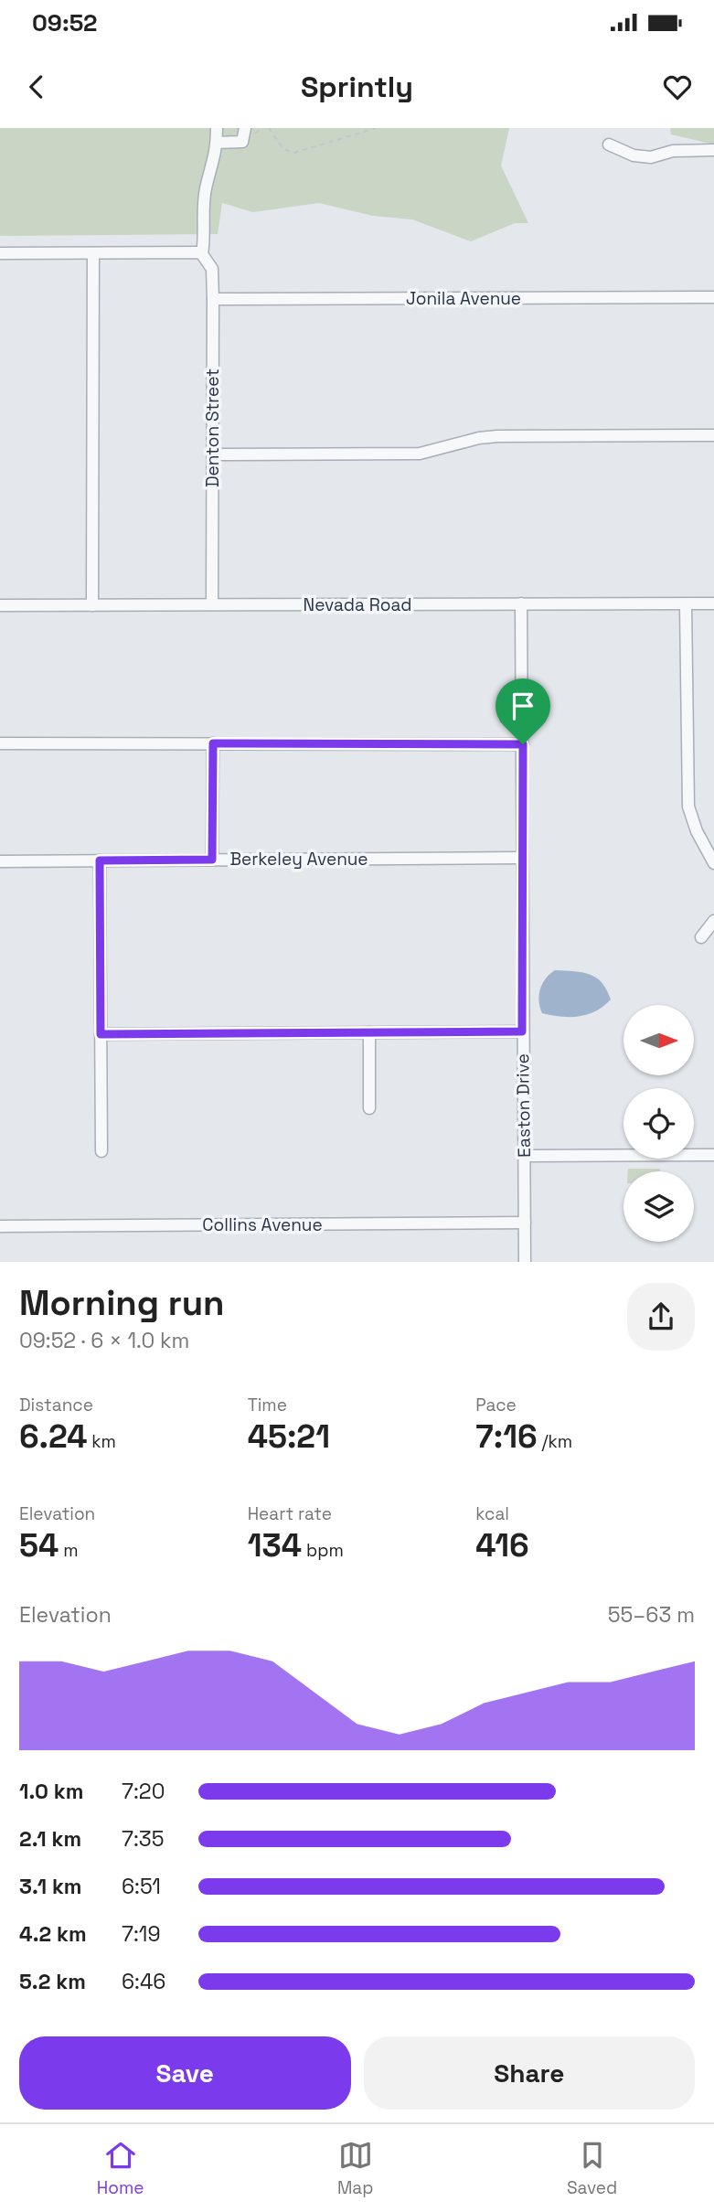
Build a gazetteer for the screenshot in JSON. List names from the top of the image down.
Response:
{
  "streets": {
    "street": [
      "Jonila Avenue",
      "Denton Street",
      "Nevada Road",
      "Berkeley Avenue",
      "Easton Drive",
      "Collins Avenue"
    ]
  },
  "crossings": [
    ["Jonila Avenue", "Denton Street"],
    ["Denton Street", "Nevada Road"],
    ["Nevada Road", "Easton Drive"],
    ["Berkeley Avenue", "Easton Drive"],
    ["Easton Drive", "Collins Avenue"]
  ],
  "north": "right",
  "page": {
    "status": "09:52",
    "header": "Sprintly",
    "heading": ["Morning run", "09:52 · 6 × 1.0 km"],
    "stats": [
      ["Distance", "6.24 km"],
      ["Time", "45:21"],
      ["Pace", "7:16 /km"],
      ["Elevation", "54 m"],
      ["Heart rate", "134 bpm"],
      ["kcal", "416"]
    ],
    "chart": ["Elevation", "55–63 m"],
    "list": [
      {
        "name": "1.0 km",
        "note": "7:20"
      },
      {
        "name": "2.1 km",
        "note": "7:35"
      },
      {
        "name": "3.1 km",
        "note": "6:51"
      },
      {
        "name": "4.2 km",
        "note": "7:19"
      },
      {
        "name": "5.2 km",
        "note": "6:46"
      }
    ],
    "buttons": ["Save", "Share"],
    "tabs": ["Home", "Map", "Saved"]
  }
}
